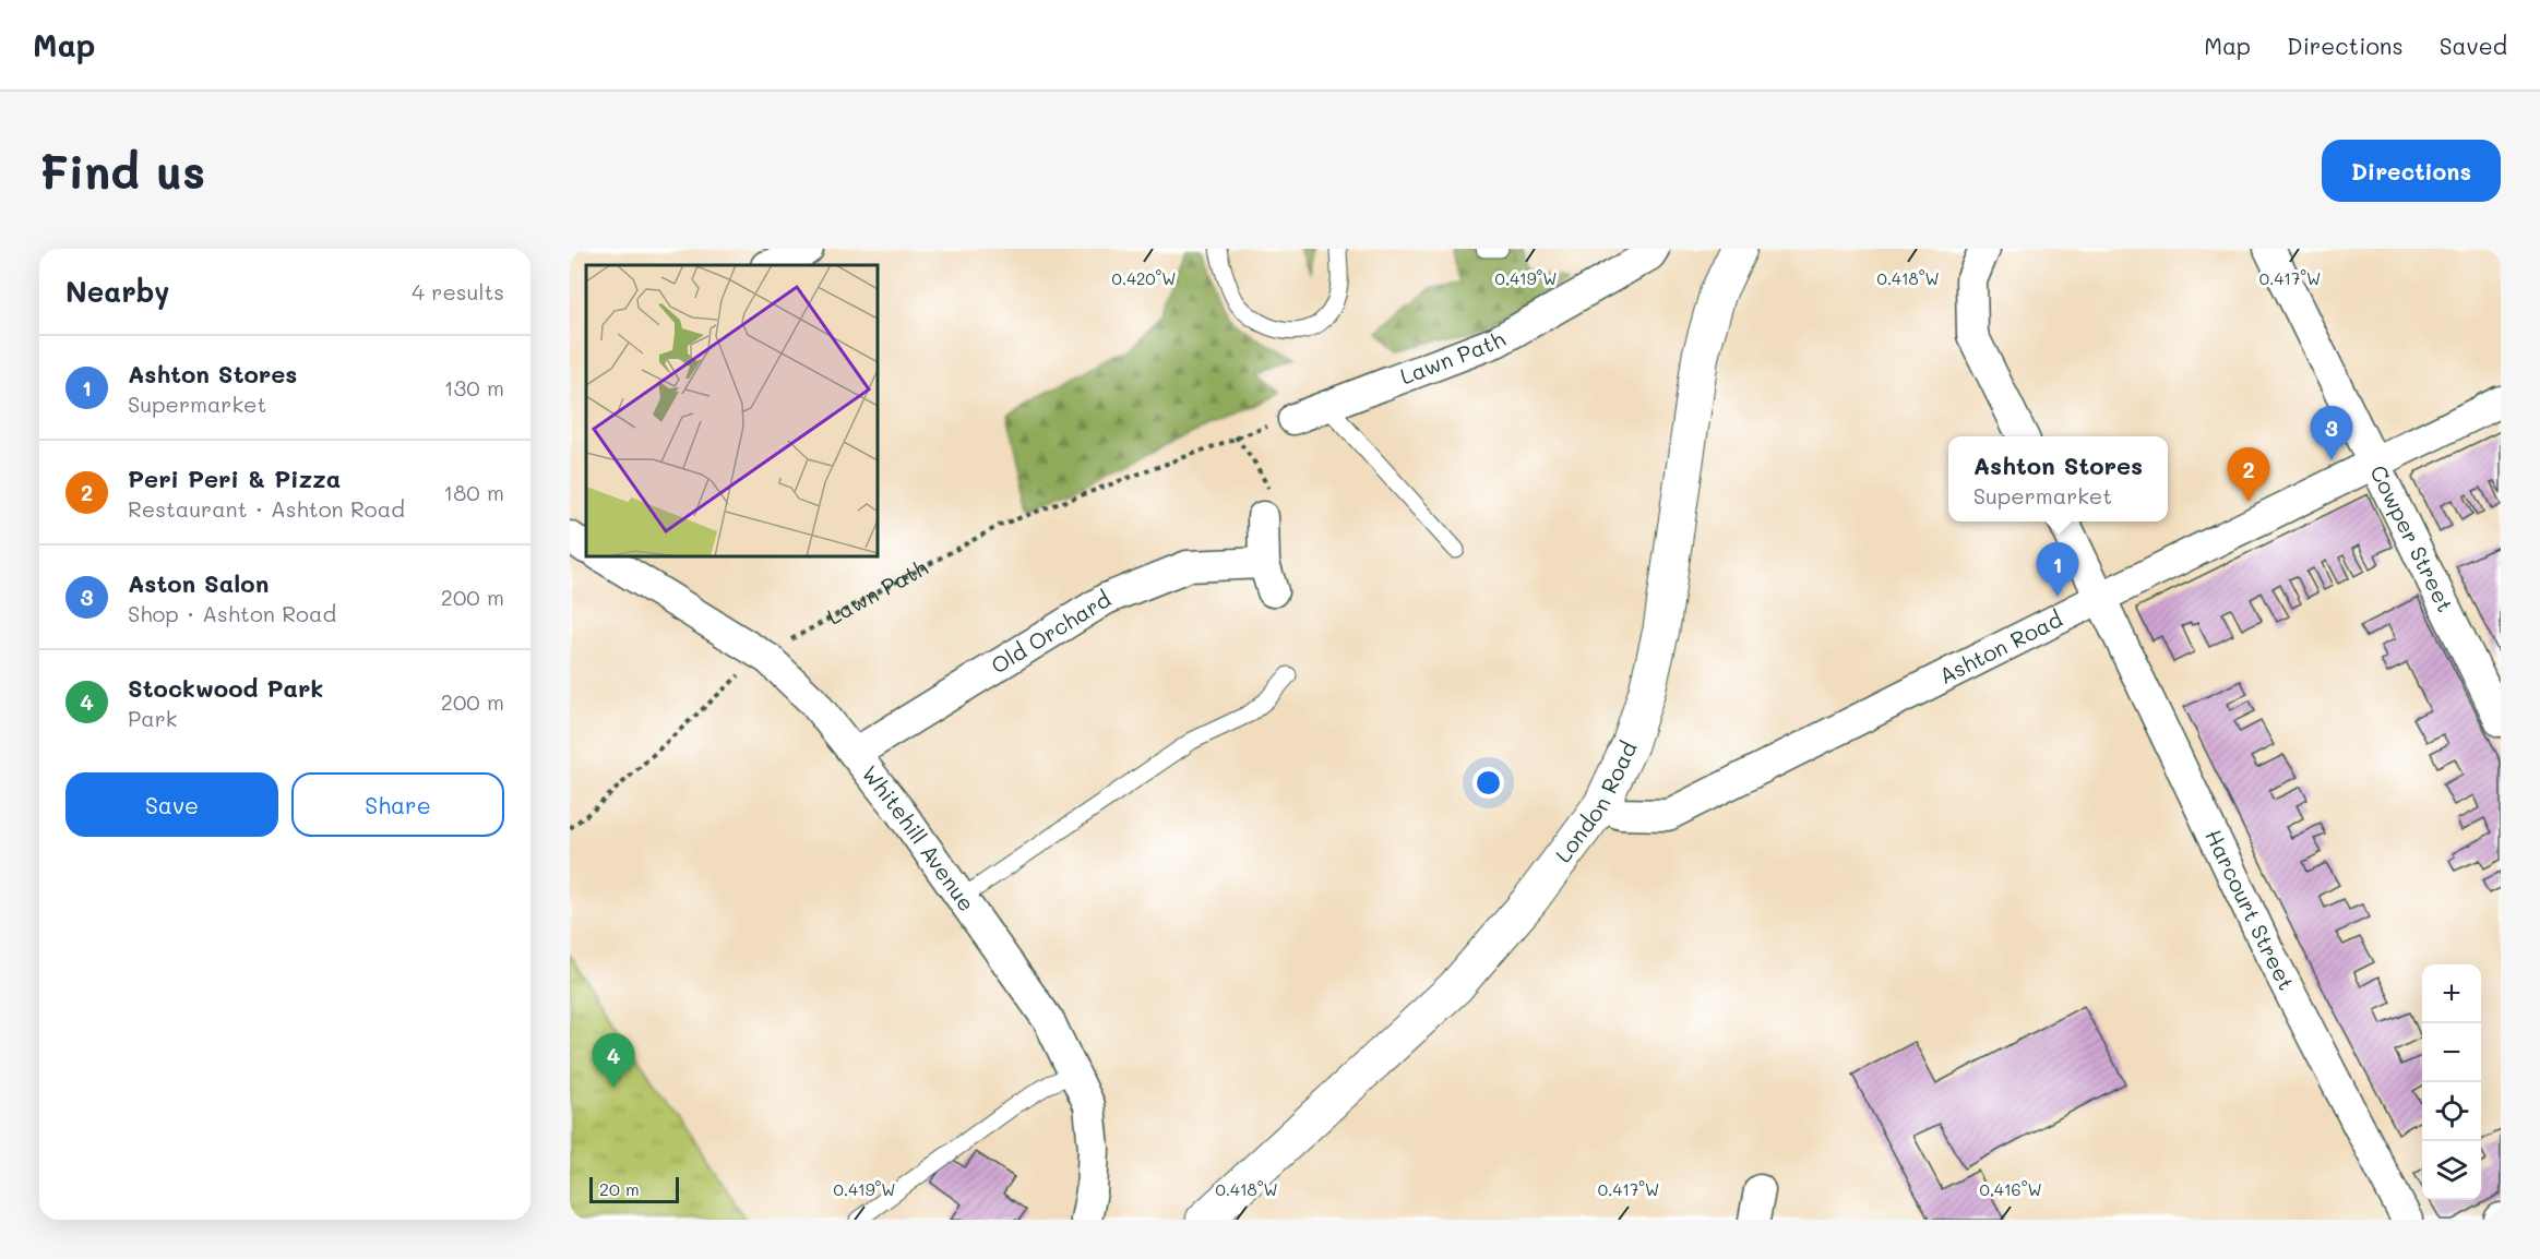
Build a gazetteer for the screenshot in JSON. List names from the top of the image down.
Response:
{
  "streets": {
    "street": [
      "Lawn Path",
      "Cowper Street",
      "Old Orchard",
      "Ashton Road",
      "London Road",
      "Whitehill Avenue",
      "Harcourt Street"
    ]
  },
  "crossings": [
    ["Lawn Path", "Whitehill Avenue"],
    ["Cowper Street", "Ashton Road"],
    ["Old Orchard", "Whitehill Avenue"],
    ["Ashton Road", "London Road"],
    ["Ashton Road", "Harcourt Street"]
  ],
  "scale_bar": "20 m",
  "page": {
    "header": "Map",
    "nav": ["Map", "Directions", "Saved"],
    "buttons": [
      "Directions",
      ["Save", "Share"]
    ],
    "title": "Find us",
    "heading": ["Nearby", "4 results"],
    "list": [
      {
        "mark": "1",
        "name": "Ashton Stores",
        "note": "Supermarket",
        "value": "130 m"
      },
      {
        "mark": "2",
        "name": "Peri Peri & Pizza",
        "note": "Restaurant · Ashton Road",
        "value": "180 m"
      },
      {
        "mark": "3",
        "name": "Aston Salon",
        "note": "Shop · Ashton Road",
        "value": "200 m"
      },
      {
        "mark": "4",
        "name": "Stockwood Park",
        "note": "Park",
        "value": "200 m"
      }
    ],
    "pins": [
      "3",
      "2",
      "1",
      "4"
    ],
    "popup": ["Ashton Stores", "Supermarket"],
    "map_buttons": ["+", "−"],
    "scale": "20 m"
  },
  "coordinates": [
    "0.420°W",
    "0.419°W",
    "0.418°W",
    "0.417°W",
    "0.416°W"
  ]
}
